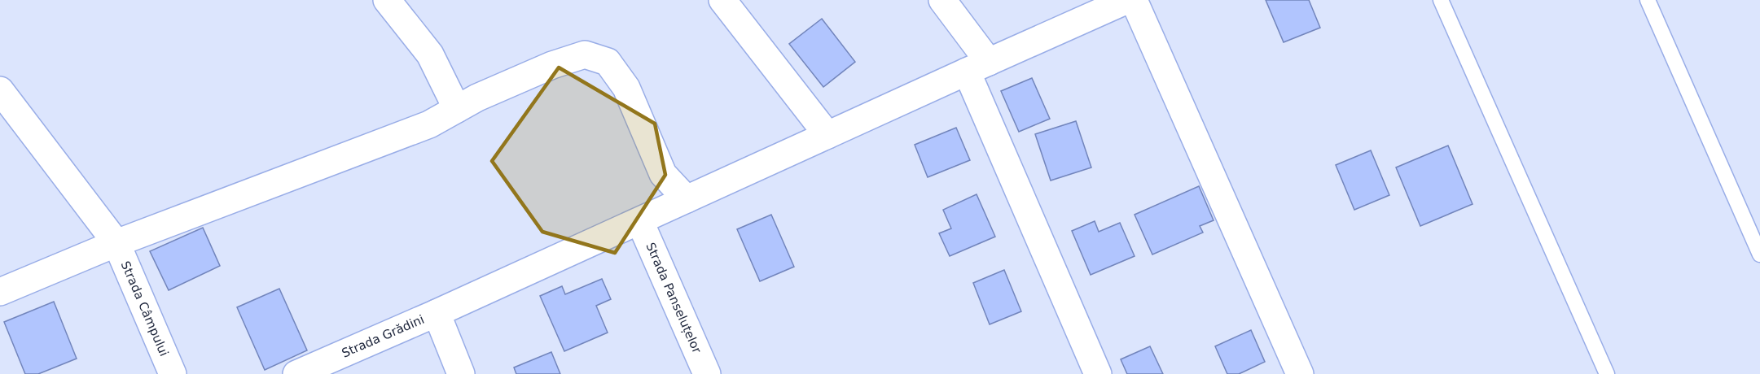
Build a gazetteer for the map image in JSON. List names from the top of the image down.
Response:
{
  "streets": {
    "street": ["Strada Panseluțelor", "Strada Câmpului", "Strada Grădini"]
  }
}
